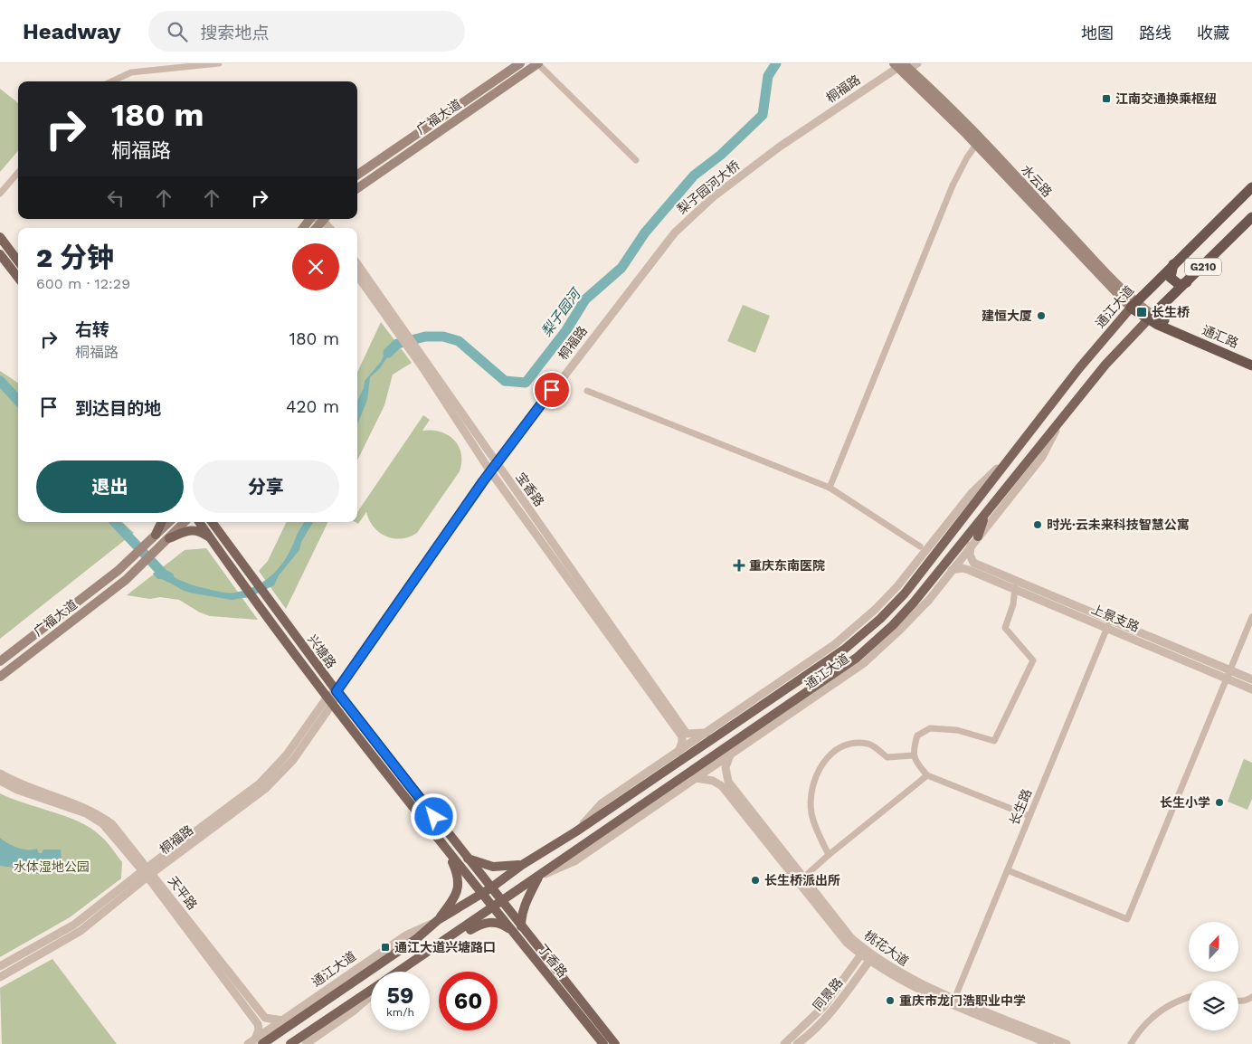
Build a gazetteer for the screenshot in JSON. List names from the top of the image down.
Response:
{
  "streets": {
    "highway": ["G210", "通江大道", "通汇路"],
    "main road": [
      "广福大道",
      "水云路",
      "兴塘路",
      "丁香路"
    ],
    "street": [
      "桐福路",
      "梨子园河大桥",
      "宝香路",
      "上景支路",
      "长生路",
      "天平路",
      "桃花大道",
      "同景路"
    ]
  },
  "crossings": [
    ["桐福路", "水云路"],
    ["桐福路", "梨子园河大桥"],
    ["桐福路", "宝香路"],
    ["桐福路", "兴塘路"],
    ["桐福路", "天平路"],
    ["水云路", "通江大道"],
    ["水云路", "通汇路"],
    ["通江大道", "通汇路"],
    ["通江大道", "兴塘路"],
    ["通江大道", "天平路"],
    ["通江大道", "丁香路"],
    ["上景支路", "长生路"],
    ["兴塘路", "丁香路"],
    ["长生路", "桃花大道"],
    ["桃花大道", "同景路"]
  ],
  "water": ["梨子园河"],
  "parks": ["水体湿地公园"],
  "places": {
    "transit": ["江南交通换乘枢纽", "长生桥", "通江大道兴塘路口"],
    "other": [
      "建恒大厦",
      "时光·云未来科技智慧公寓",
      "长生小学",
      "长生桥派出所",
      "重庆市龙门浩职业中学"
    ],
    "health": ["重庆东南医院"]
  },
  "north": "top",
  "page": {
    "header": "Headway",
    "search": "搜索地点",
    "nav": ["地图", "路线", "收藏"],
    "turn": ["180 m", "桐福路"],
    "heading": ["2 分钟", "600 m · 12:29"],
    "list": [
      {
        "name": "右转",
        "note": "桐福路",
        "value": "180 m"
      },
      {
        "name": "到达目的地",
        "value": "420 m"
      }
    ],
    "buttons": ["退出", "分享"],
    "speed": "59 km/h",
    "limit": "60"
  }
}
